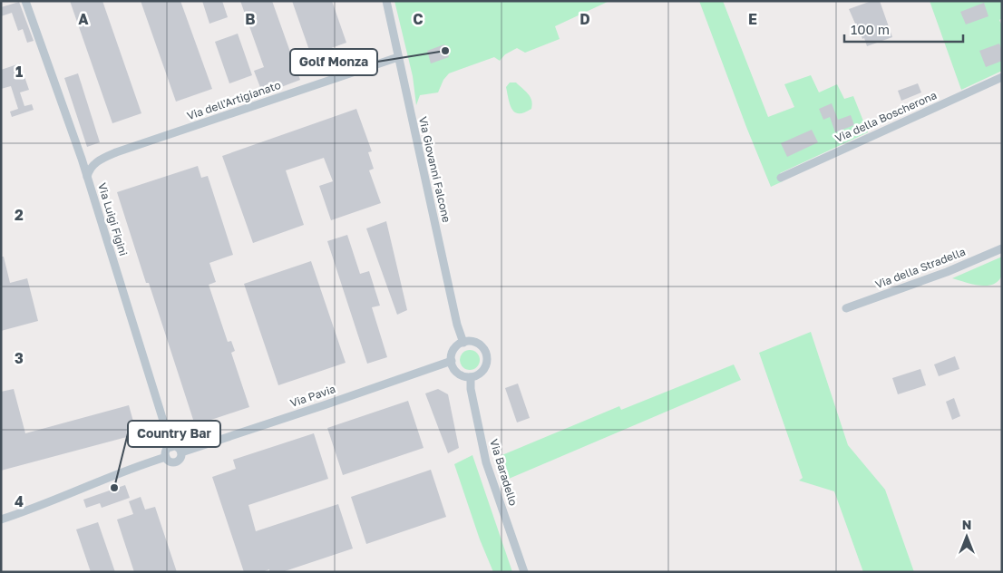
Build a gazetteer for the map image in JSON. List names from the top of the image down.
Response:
{
  "streets": {
    "street": [
      "Via dell'Artigianato",
      "Via della Boscherona",
      "Via Giovanni Falcone",
      "Via Luigi Figini",
      "Via della Stradella",
      "Via Pavia",
      "Via Baradello"
    ]
  },
  "crossings": [
    ["Via dell'Artigianato", "Via Giovanni Falcone"],
    ["Via dell'Artigianato", "Via Luigi Figini"],
    ["Via Giovanni Falcone", "Via Pavia"],
    ["Via Giovanni Falcone", "Via Baradello"],
    ["Via Luigi Figini", "Via Pavia"],
    ["Via Pavia", "Via Baradello"]
  ],
  "places": ["Golf Monza", "Country Bar"],
  "scale_bar": "100 m",
  "north": "top",
  "grid": {
    "columns": [
      "A",
      "B",
      "C",
      "D",
      "E"
    ],
    "rows": [
      "1",
      "2",
      "3",
      "4"
    ]
  }
}
